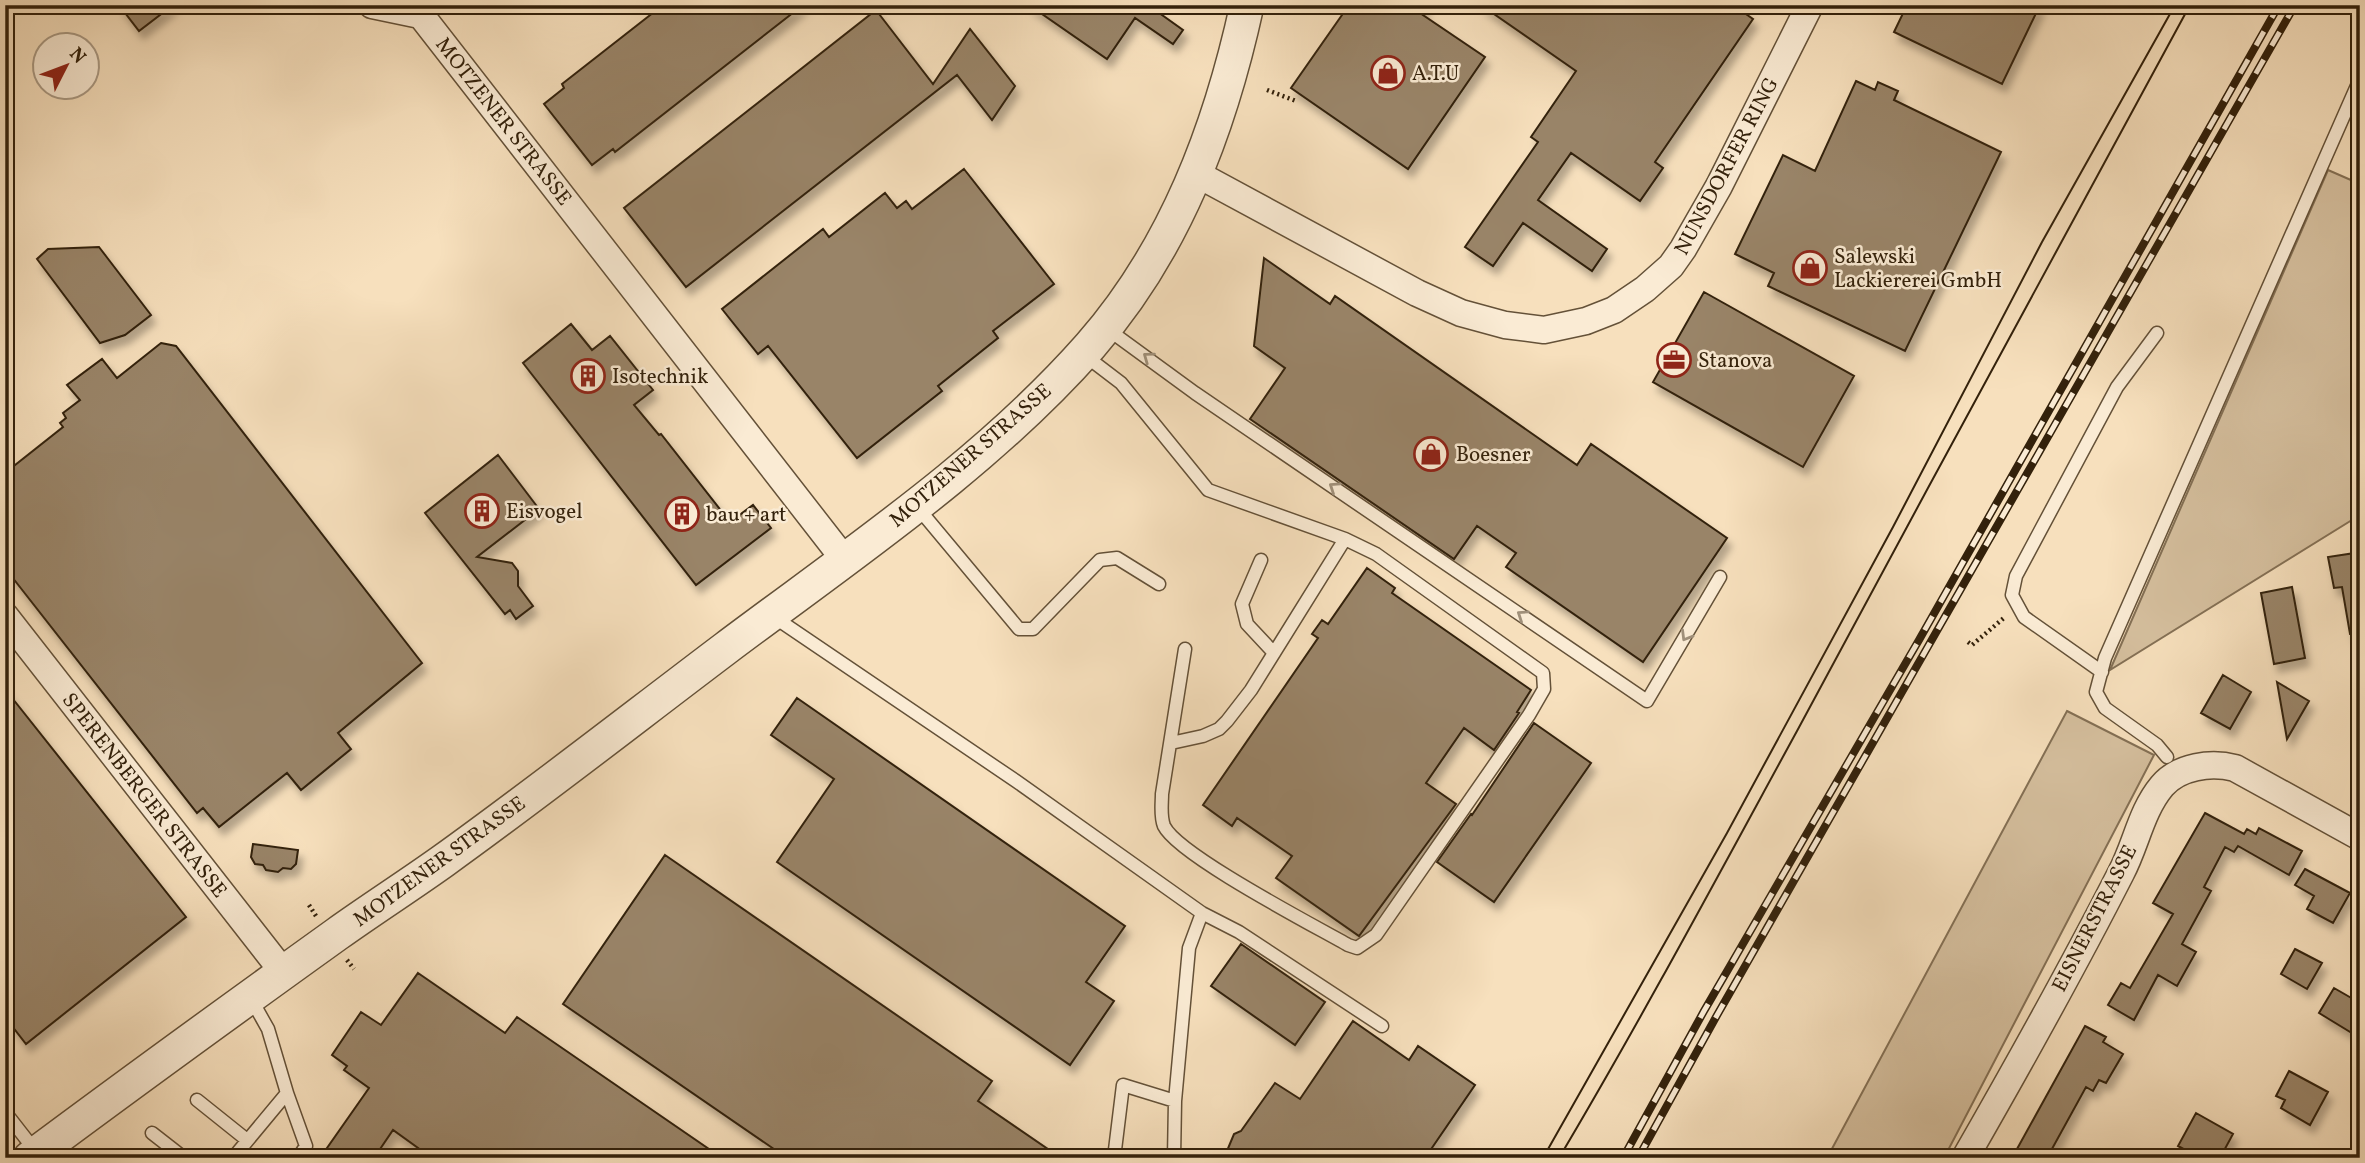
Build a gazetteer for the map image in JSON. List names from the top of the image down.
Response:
{
  "streets": {
    "street": [
      "MOTZENER STRASSE",
      "NUNSDORFER RING",
      "SPERENBERGER STRASSE",
      "EISNERSTRASSE"
    ]
  },
  "crossings": [
    ["MOTZENER STRASSE", "NUNSDORFER RING"],
    ["MOTZENER STRASSE", "SPERENBERGER STRASSE"]
  ],
  "places": {
    "shop": ["A.T.U", "Salewski Lackiererei GmbH", "Boesner"],
    "office": ["Stanova"],
    "building": ["Isotechnik", "Eisvogel", "bau + art"]
  },
  "north": "top right"
}
